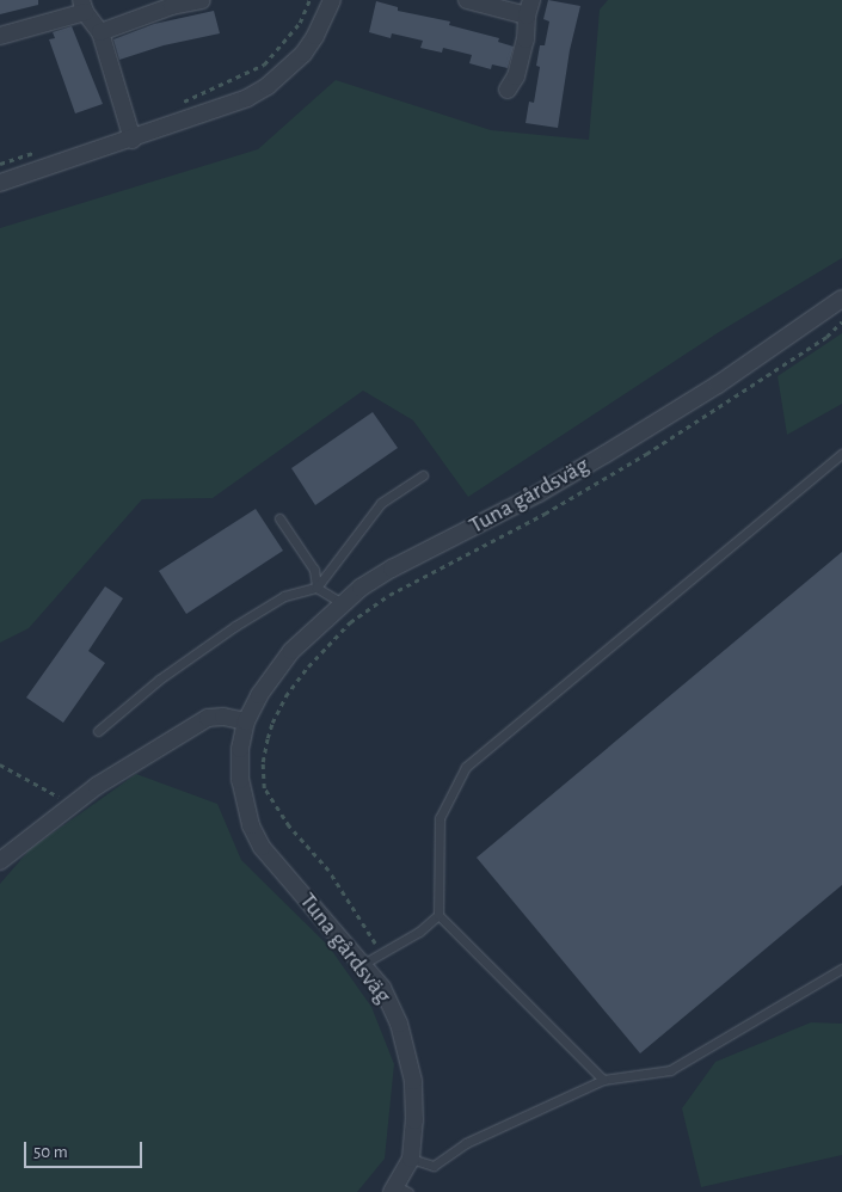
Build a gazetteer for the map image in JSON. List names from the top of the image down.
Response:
{
  "streets": {
    "street": ["Tuna gårdsväg"]
  },
  "scale_bar": "50 m"
}
